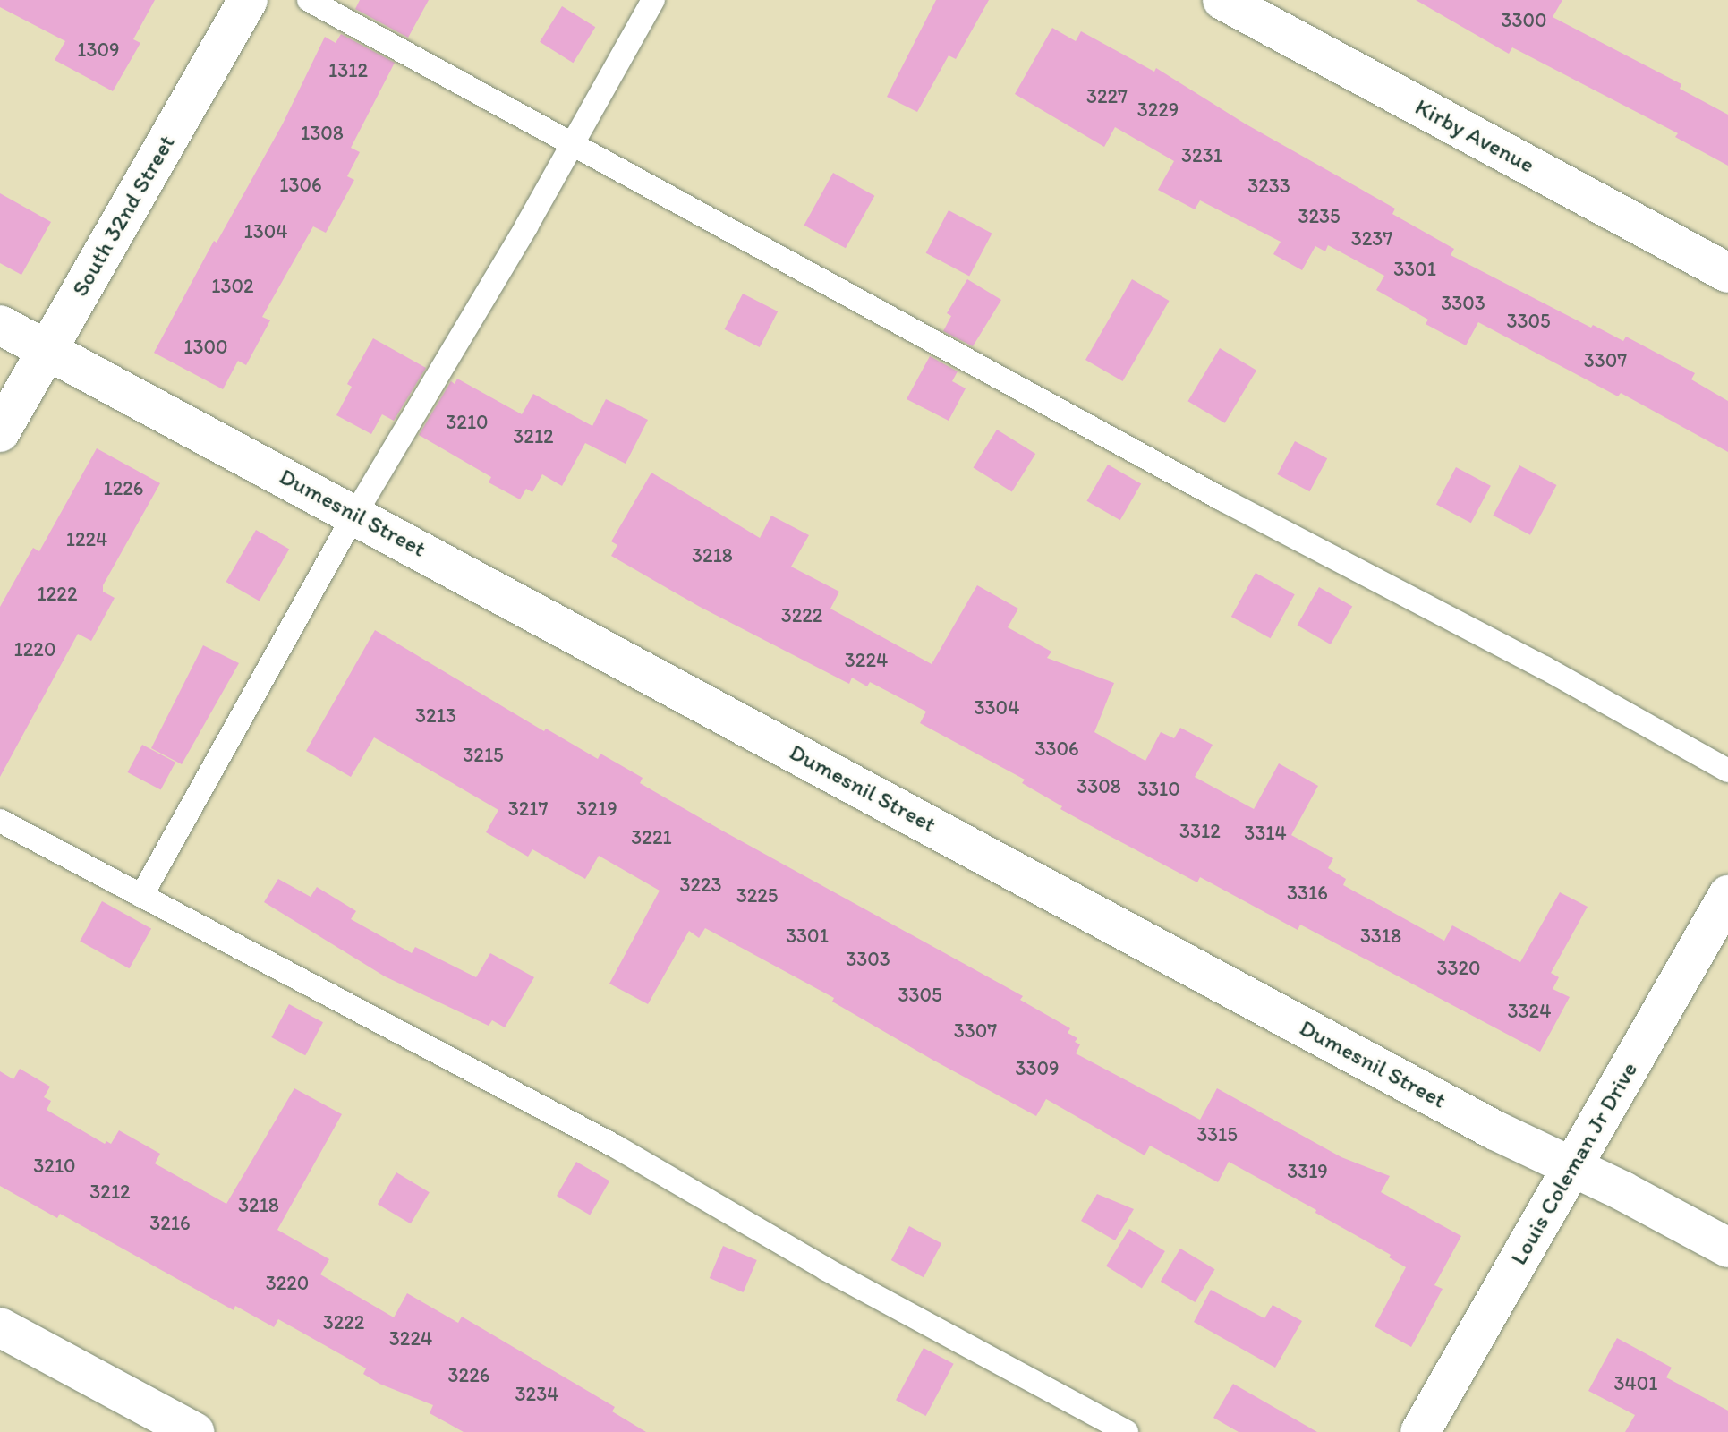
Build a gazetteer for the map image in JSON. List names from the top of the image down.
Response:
{
  "streets": {
    "main road": [
      "Kirby Avenue",
      "South 32nd Street",
      "Dumesnil Street",
      "Louis Coleman Jr Drive"
    ]
  },
  "crossings": [
    ["South 32nd Street", "Dumesnil Street"],
    ["Dumesnil Street", "Louis Coleman Jr Drive"]
  ],
  "house_numbers": [
    "3300",
    "1309",
    "1312",
    "3227",
    "3229",
    "1308",
    "3231",
    "1306",
    "3233",
    "3235",
    "1304",
    "3237",
    "3301",
    "1302",
    "3303",
    "3305",
    "1300",
    "3307",
    "3210",
    "3212",
    "1226",
    "1224",
    "3218",
    "1222",
    "3222",
    "1220",
    "3224",
    "3304",
    "3213",
    "3306",
    "3215",
    "3308",
    "3310",
    "3217",
    "3219",
    "3312",
    "3314",
    "3221",
    "3223",
    "3316",
    "3225",
    "3301",
    "3318",
    "3303",
    "3320",
    "3305",
    "3324",
    "3307",
    "3309",
    "3315",
    "3210",
    "3319",
    "3212",
    "3218",
    "3216",
    "3220",
    "3222",
    "3224",
    "3226",
    "3401",
    "3234"
  ]
}
